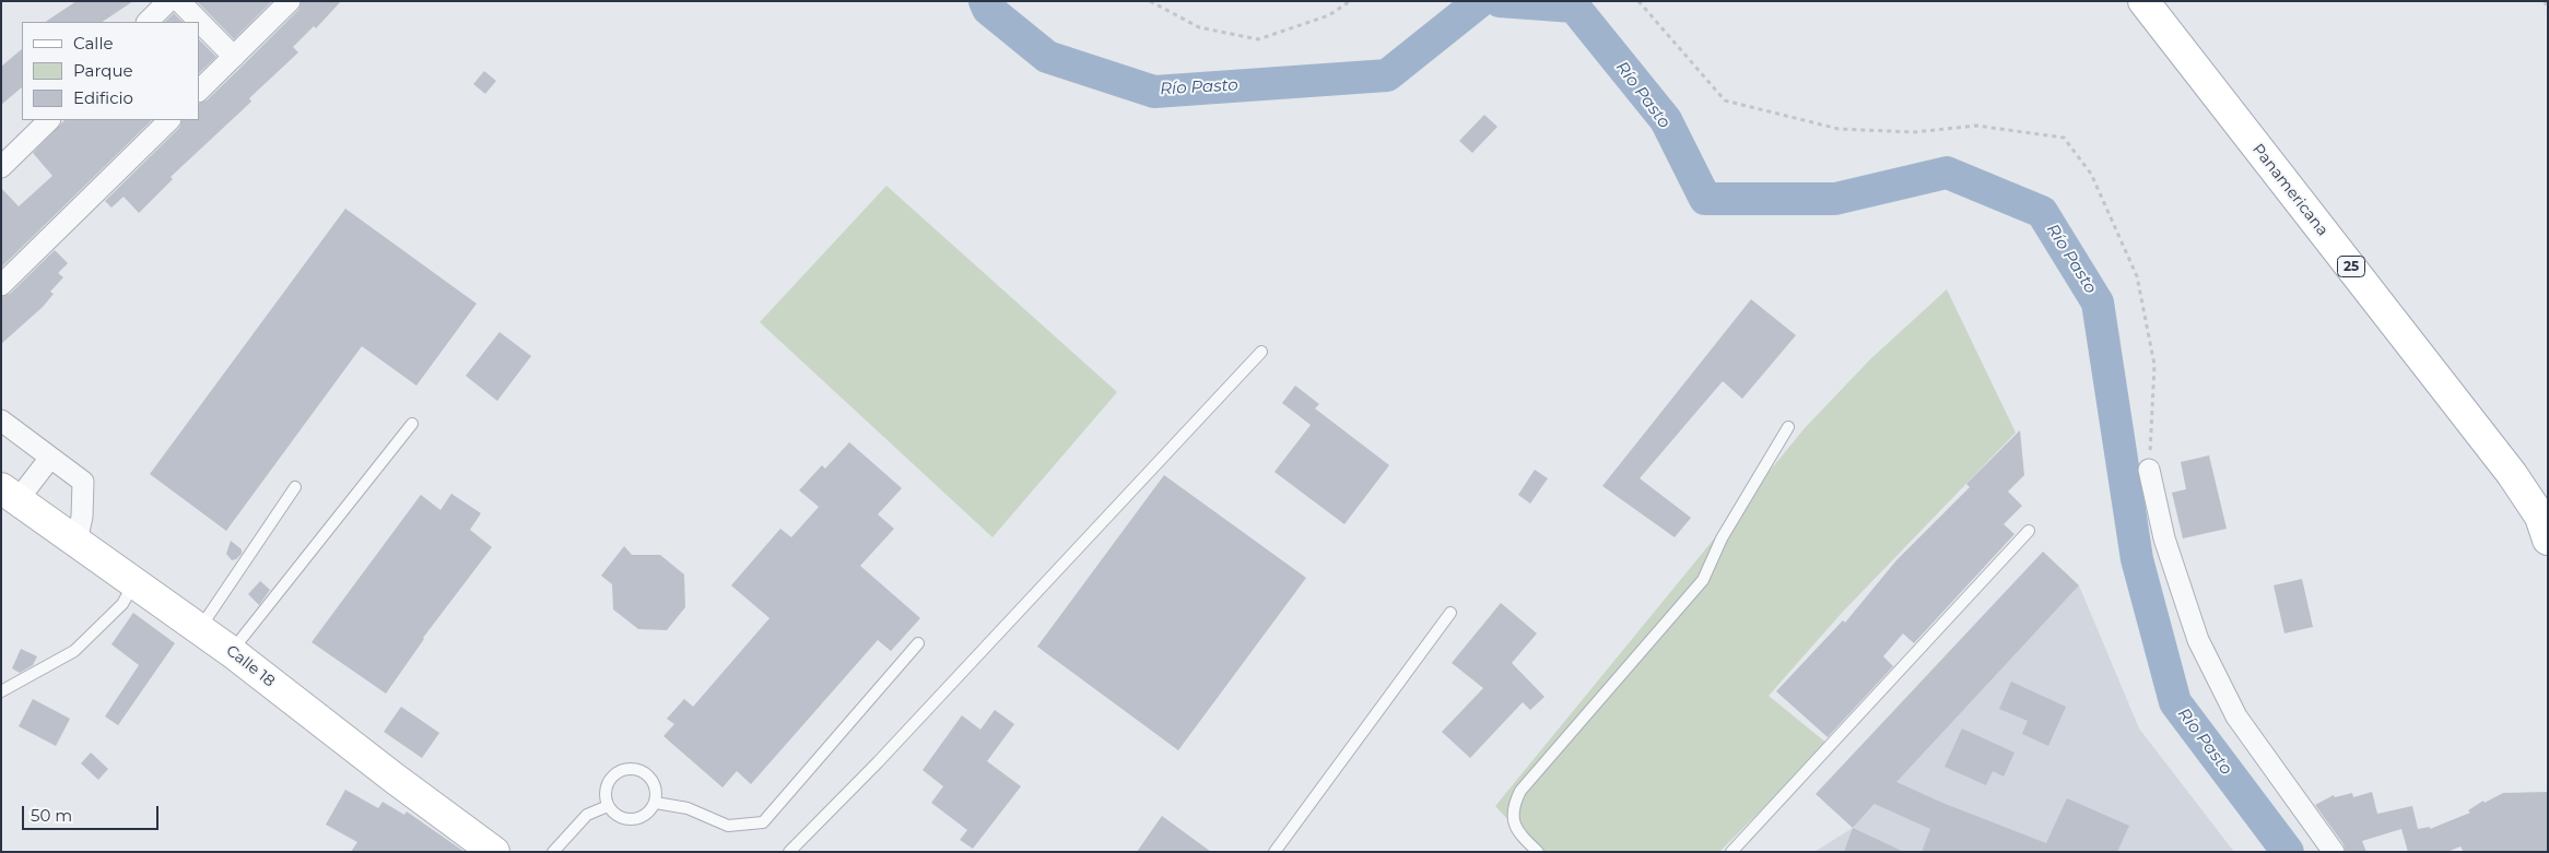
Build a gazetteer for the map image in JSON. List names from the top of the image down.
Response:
{
  "streets": {
    "main road": ["Panamericana", "25", "Calle 18"]
  },
  "water": ["Río Pasto"],
  "legend": ["Calle", "Parque", "Edificio"],
  "scale_bar": "50 m"
}
